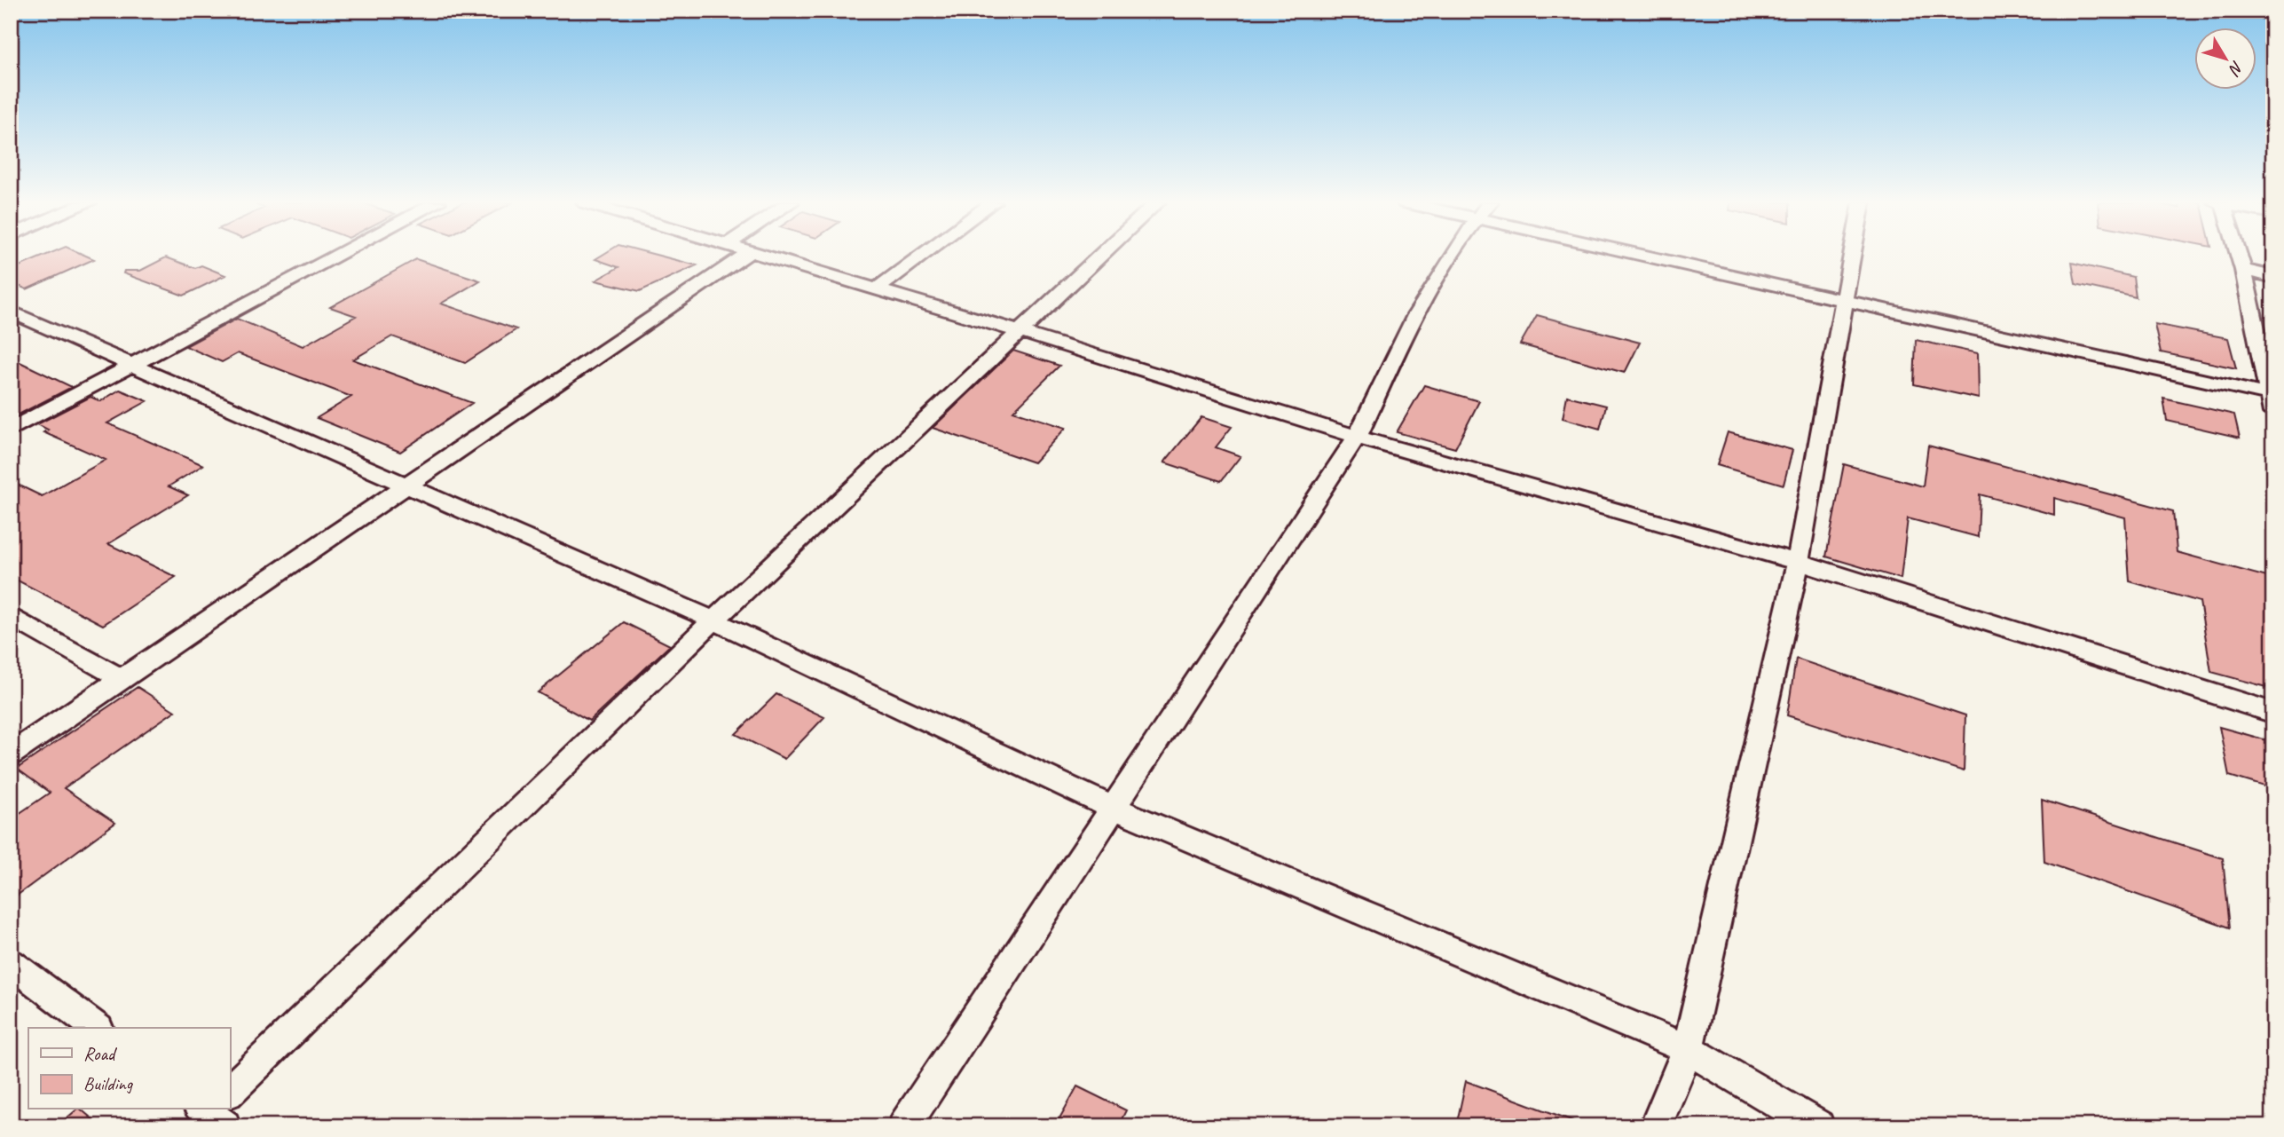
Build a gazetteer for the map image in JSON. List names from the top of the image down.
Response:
{
  "legend": ["Road", "Building"],
  "north": "bottom right"
}
